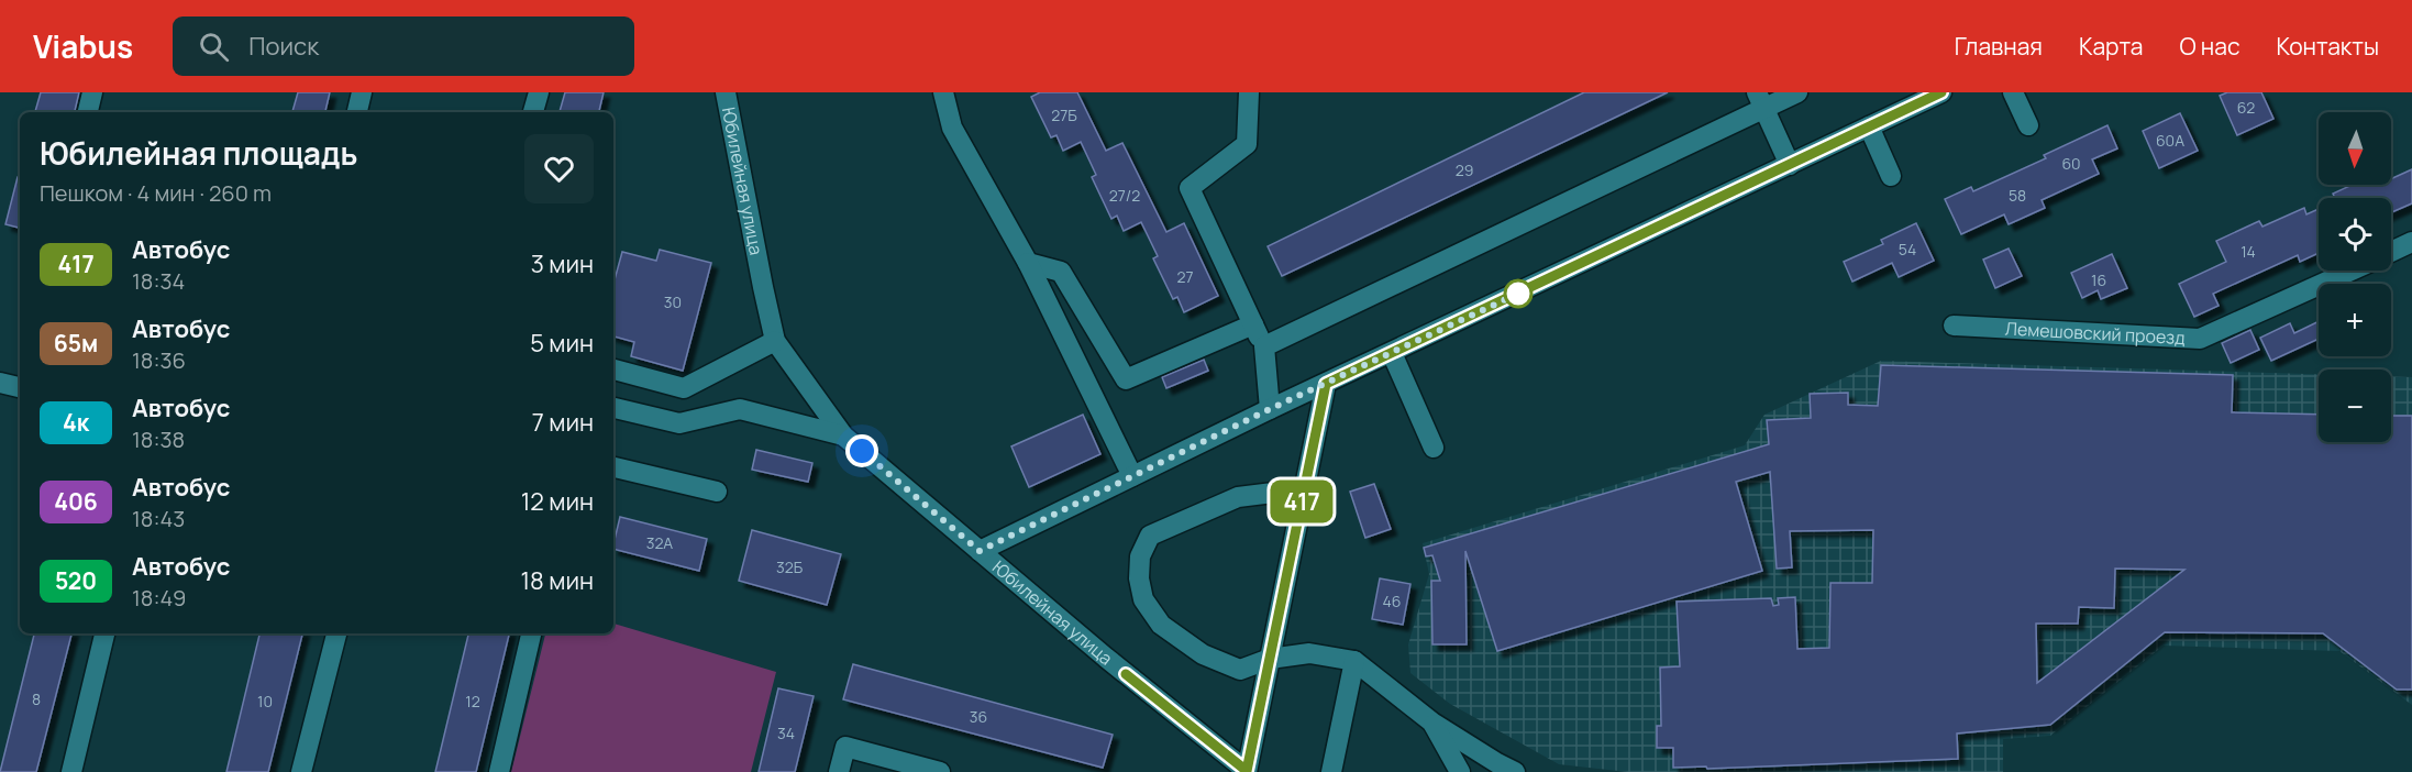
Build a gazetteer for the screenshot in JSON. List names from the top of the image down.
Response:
{
  "streets": {
    "street": ["Юбилейная улица", "Лемешовский проезд"]
  },
  "lines": ["bus line 417"],
  "house_numbers": [
    "62",
    "27Б",
    "60А",
    "60",
    "29",
    "27/2",
    "58",
    "54",
    "14",
    "27",
    "16",
    "30",
    "32А",
    "32Б",
    "46",
    "8",
    "10",
    "12",
    "36",
    "34"
  ],
  "north": "bottom",
  "page": {
    "header": "Viabus",
    "search": "Поиск",
    "nav": [
      "Главная",
      "Карта",
      "О нас",
      "Контакты"
    ],
    "on_map": "417",
    "map_buttons": ["+", "−"],
    "heading": ["Юбилейная площадь", "Пешком · 4 мин · 260 m"],
    "list": [
      {
        "mark": "417",
        "name": "Автобус",
        "note": "18:34",
        "value": "3 мин"
      },
      {
        "mark": "65м",
        "name": "Автобус",
        "note": "18:36",
        "value": "5 мин"
      },
      {
        "mark": "4к",
        "name": "Автобус",
        "note": "18:38",
        "value": "7 мин"
      },
      {
        "mark": "406",
        "name": "Автобус",
        "note": "18:43",
        "value": "12 мин"
      },
      {
        "mark": "520",
        "name": "Автобус",
        "note": "18:49",
        "value": "18 мин"
      }
    ]
  }
}
